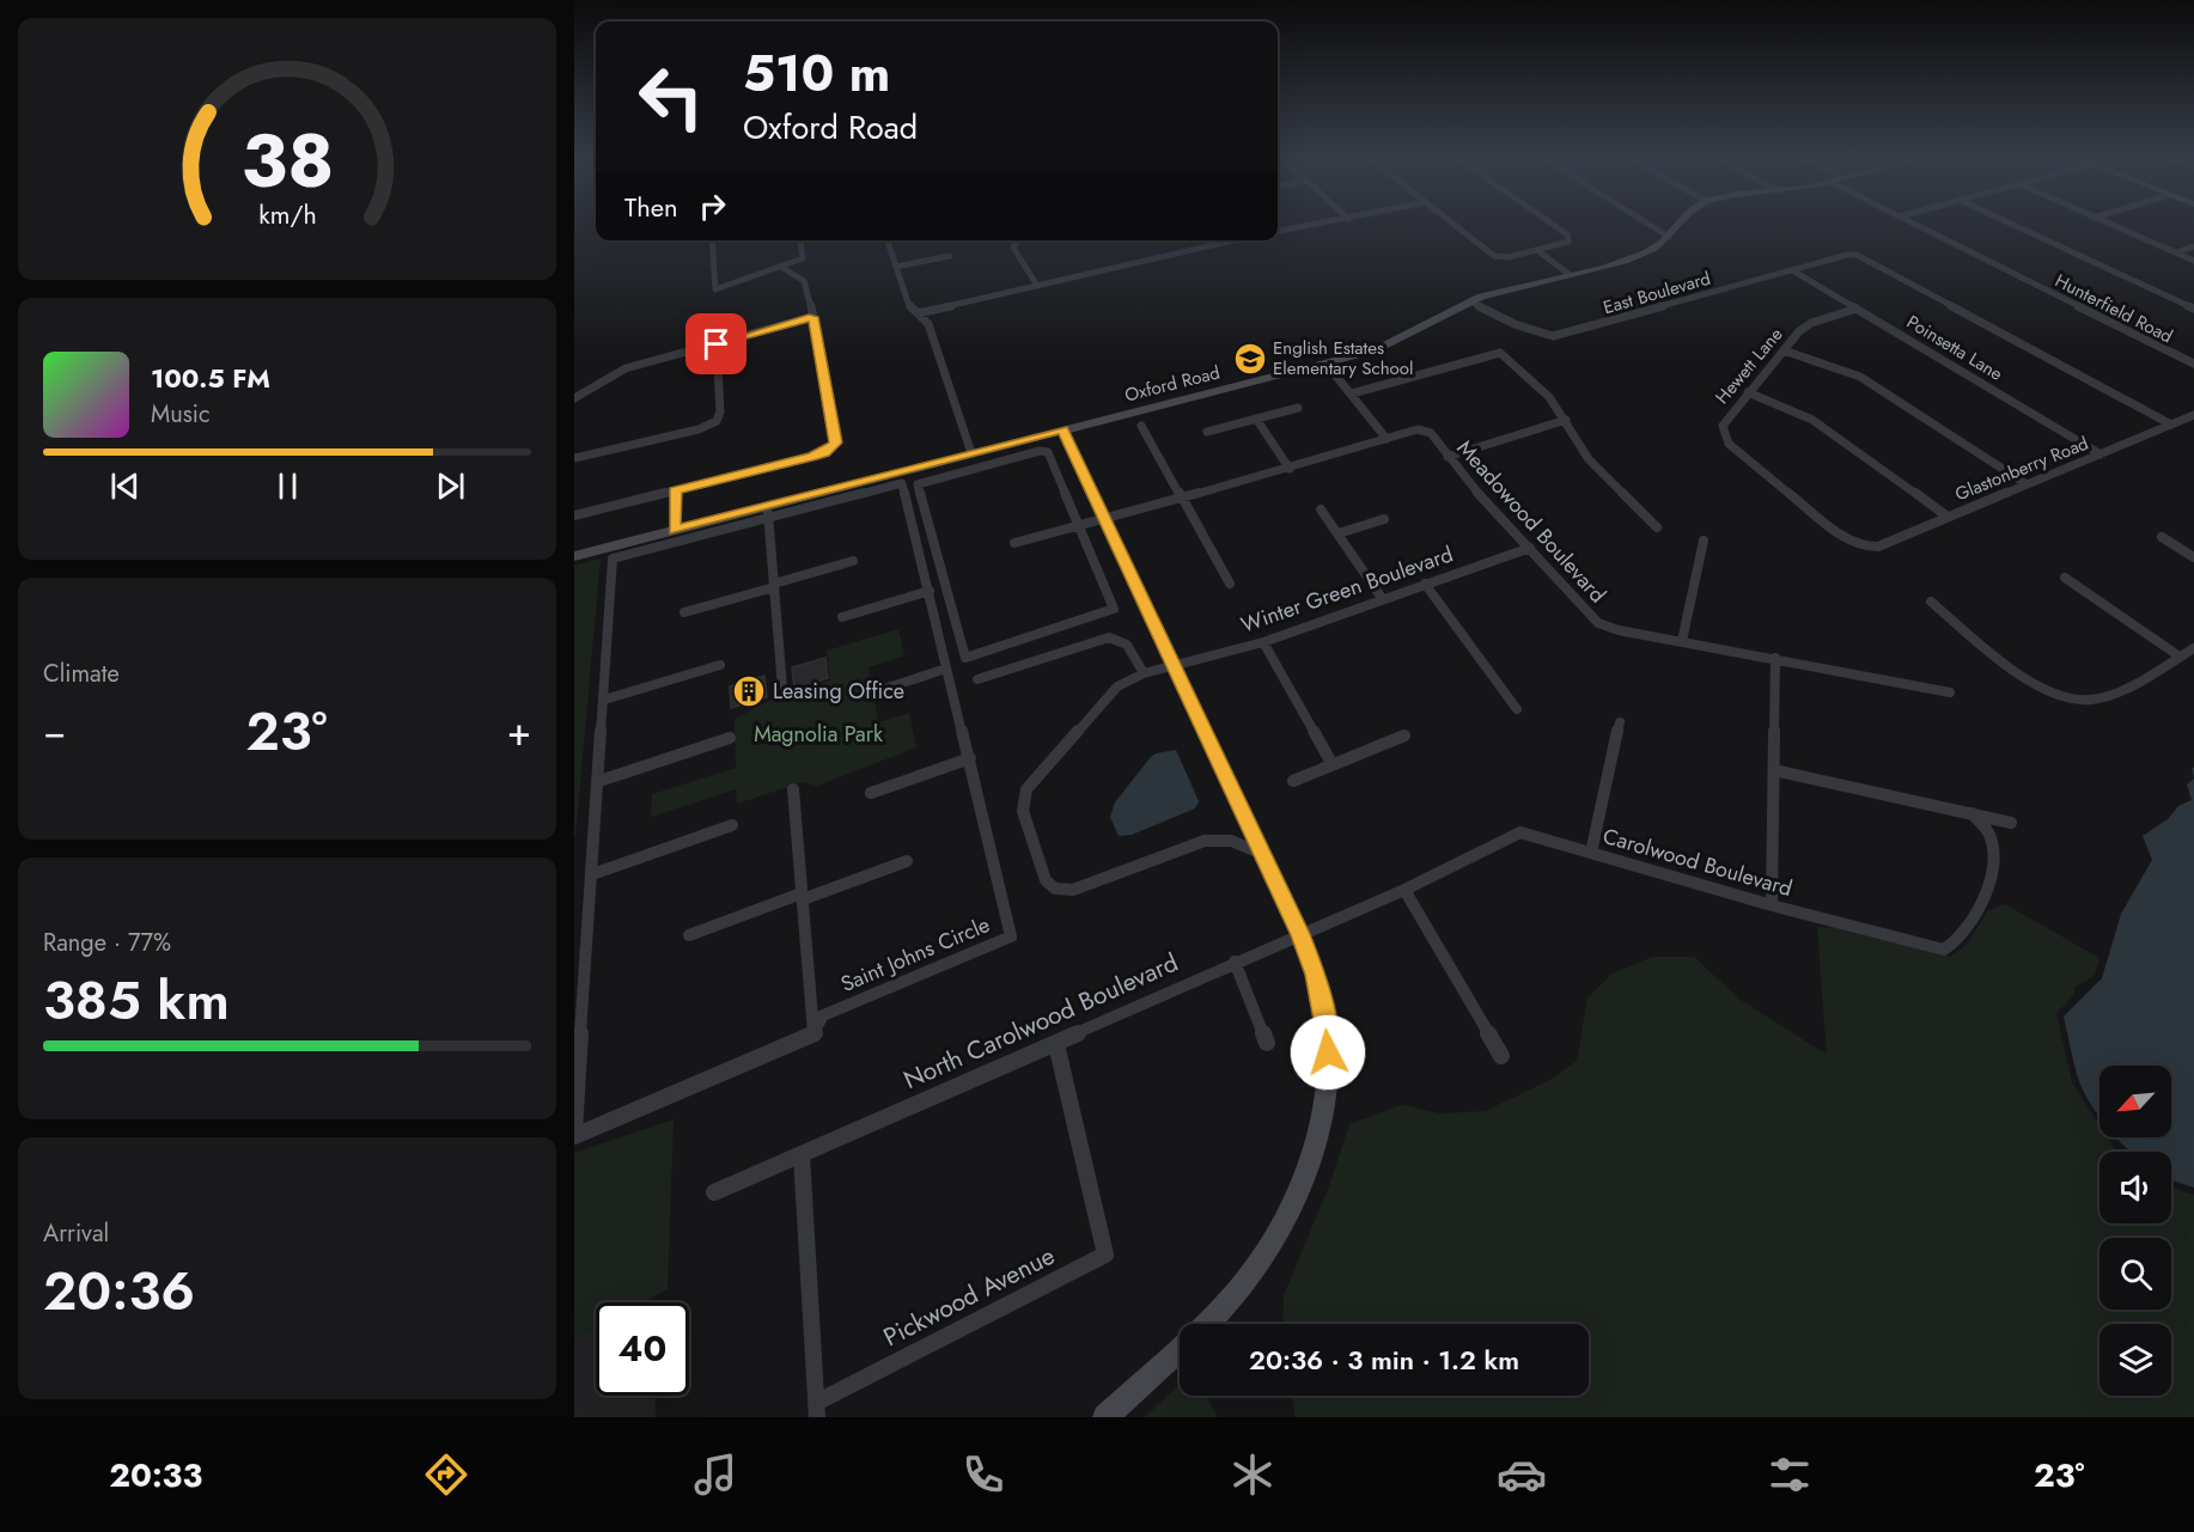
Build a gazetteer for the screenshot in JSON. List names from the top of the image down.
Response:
{
  "streets": {
    "street": [
      "East Boulevard",
      "Hunterfield Road",
      "Poinsetta Lane",
      "Hewett Lane",
      "Oxford Road",
      "Glastonberry Road",
      "Meadowood Boulevard",
      "Winter Green Boulevard",
      "Carolwood Boulevard",
      "Saint Johns Circle",
      "North Carolwood Boulevard",
      "Pickwood Avenue"
    ]
  },
  "crossings": [
    ["East Boulevard", "Poinsetta Lane"],
    ["East Boulevard", "Oxford Road"],
    ["East Boulevard", "Glastonberry Road"],
    ["Poinsetta Lane", "Hewett Lane"],
    ["Poinsetta Lane", "Glastonberry Road"],
    ["Hewett Lane", "Glastonberry Road"],
    ["Oxford Road", "Saint Johns Circle"],
    ["Meadowood Boulevard", "Winter Green Boulevard"],
    ["Carolwood Boulevard", "North Carolwood Boulevard"],
    ["North Carolwood Boulevard", "Pickwood Avenue"]
  ],
  "parks": ["Magnolia Park"],
  "places": {
    "school or university": ["English Estates Elementary School"],
    "building": ["Leasing Office"]
  },
  "north": "bottom left",
  "page": {
    "turn": ["510 m", "Oxford Road"],
    "then": "Then",
    "song": ["100.5 FM", "Music"],
    "tile": [
      "Climate",
      ["Range · 77%", "385 km"],
      ["Arrival", "20:36"]
    ],
    "heat": ["−", "23°", "+"],
    "limit": "40",
    "trip": "20:36 · 3 min · 1.2 km",
    "tabs": ["20:33", "23°"],
    "gauge": ["38", "km/h"]
  }
}
